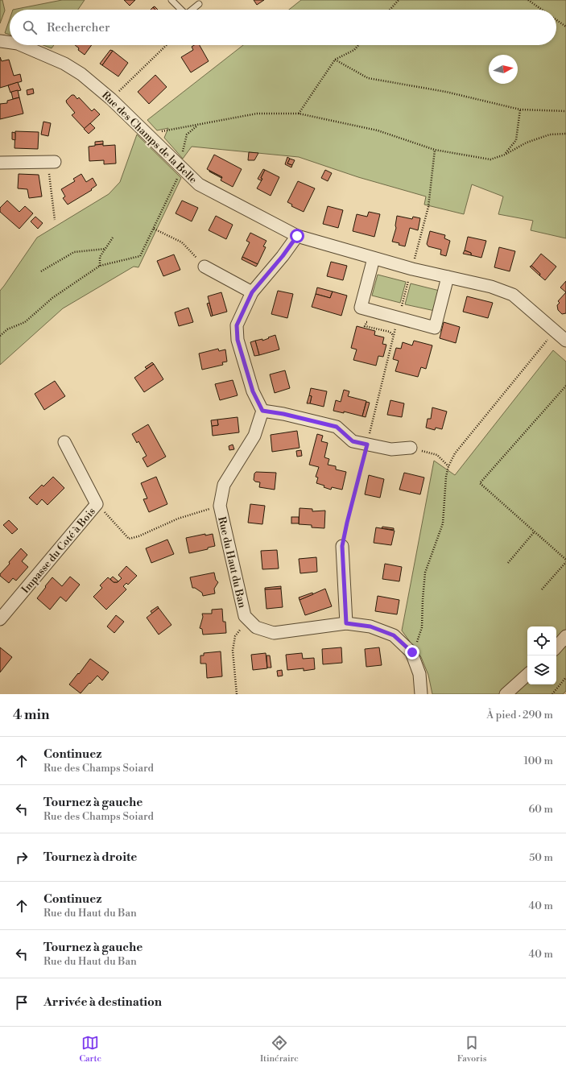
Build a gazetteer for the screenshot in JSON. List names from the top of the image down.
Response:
{
  "streets": {
    "street": ["Rue des Champs de la Belle", "Impasse du Coté à Bois", "Rue du Haut du Ban"]
  },
  "north": "right",
  "page": {
    "search": "Rechercher",
    "heading": ["4 min", "À pied · 290 m"],
    "list": [
      ["Continuez", "Rue des Champs Soiard", "100 m"],
      ["Tournez à gauche", "Rue des Champs Soiard", "60 m"],
      ["Tournez à droite", "50 m"],
      ["Continuez", "Rue du Haut du Ban", "40 m"],
      ["Tournez à gauche", "Rue du Haut du Ban", "40 m"],
      "Arrivée à destination"
    ],
    "nav": ["Carte", "Itinéraire", "Favoris"]
  }
}
